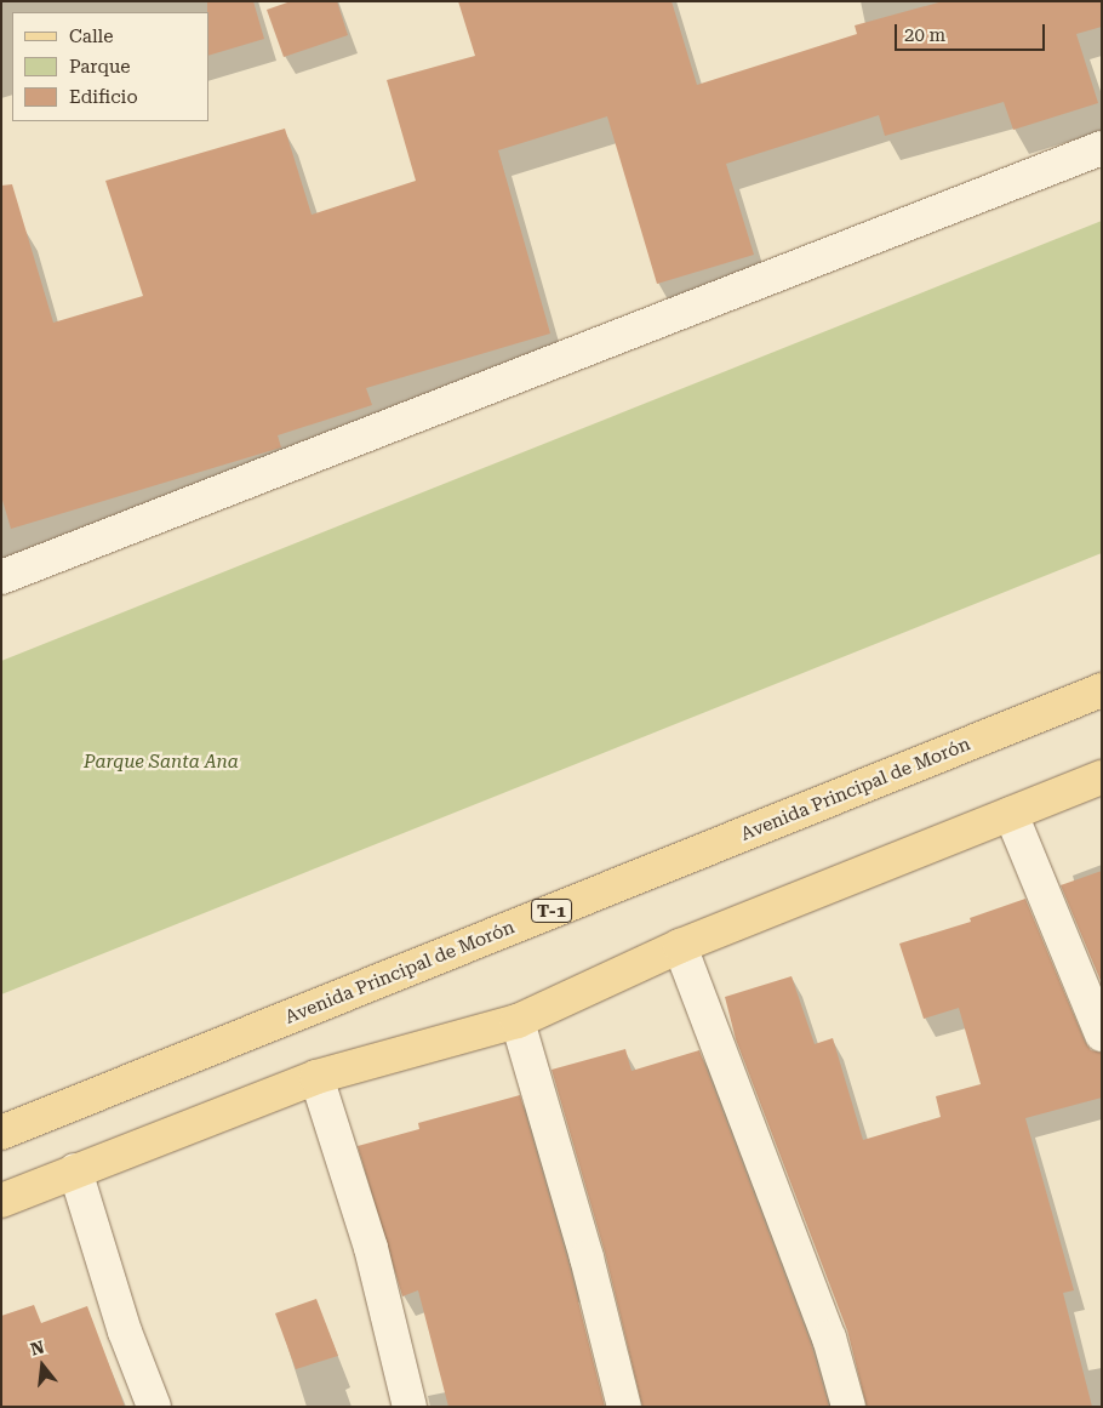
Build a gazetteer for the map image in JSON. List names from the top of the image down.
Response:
{
  "streets": {
    "main road": ["Avenida Principal de Morón", "T-1"]
  },
  "parks": ["Parque Santa Ana"],
  "legend": ["Calle", "Parque", "Edificio"],
  "scale_bar": "20 m",
  "north": "top"
}
